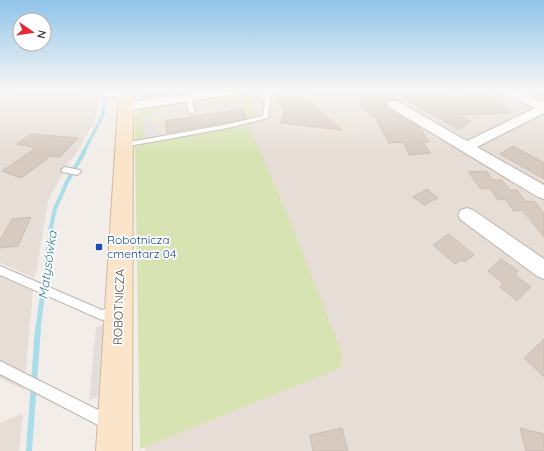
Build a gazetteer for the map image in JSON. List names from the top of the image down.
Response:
{
  "streets": {
    "street": ["ROBOTNICZA"]
  },
  "water": ["Matysówka"],
  "places": {
    "transit": ["Robotnicza cmentarz 04"]
  },
  "north": "right"
}
